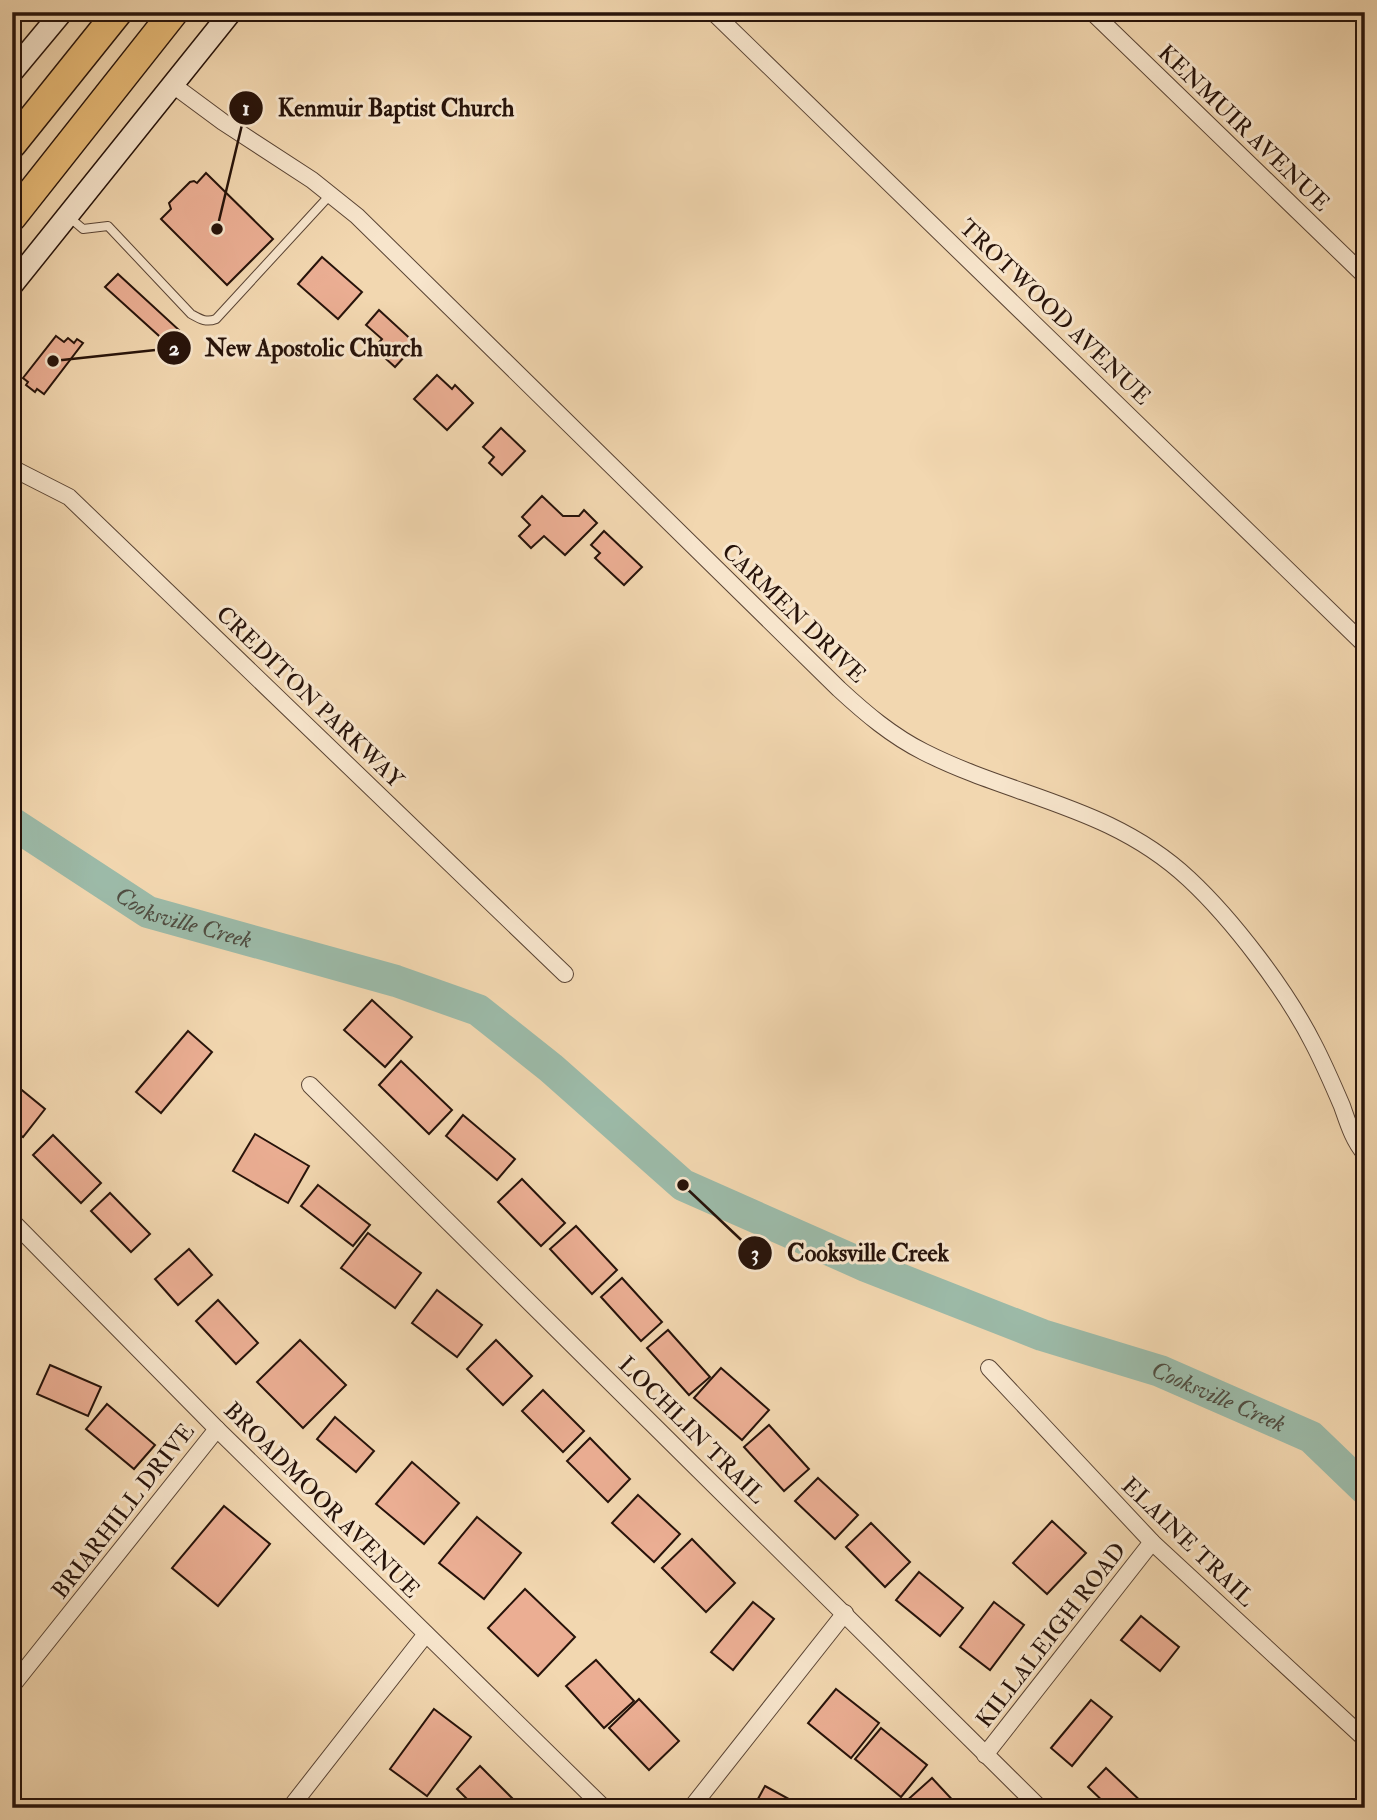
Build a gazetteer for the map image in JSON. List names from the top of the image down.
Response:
{
  "streets": {
    "street": [
      "KENMUIR AVENUE",
      "TROTWOOD AVENUE",
      "CARMEN DRIVE",
      "CREDITON PARKWAY",
      "LOCHLIN TRAIL",
      "BROADMOOR AVENUE",
      "BRIARHILL DRIVE",
      "ELAINE TRAIL",
      "KILLALEIGH ROAD"
    ]
  },
  "crossings": [
    ["LOCHLIN TRAIL", "KILLALEIGH ROAD"],
    ["BROADMOOR AVENUE", "BRIARHILL DRIVE"],
    ["ELAINE TRAIL", "KILLALEIGH ROAD"]
  ],
  "water": ["Cooksville Creek"],
  "places": ["Kenmuir Baptist Church", "New Apostolic Church", "Cooksville Creek"]
}
